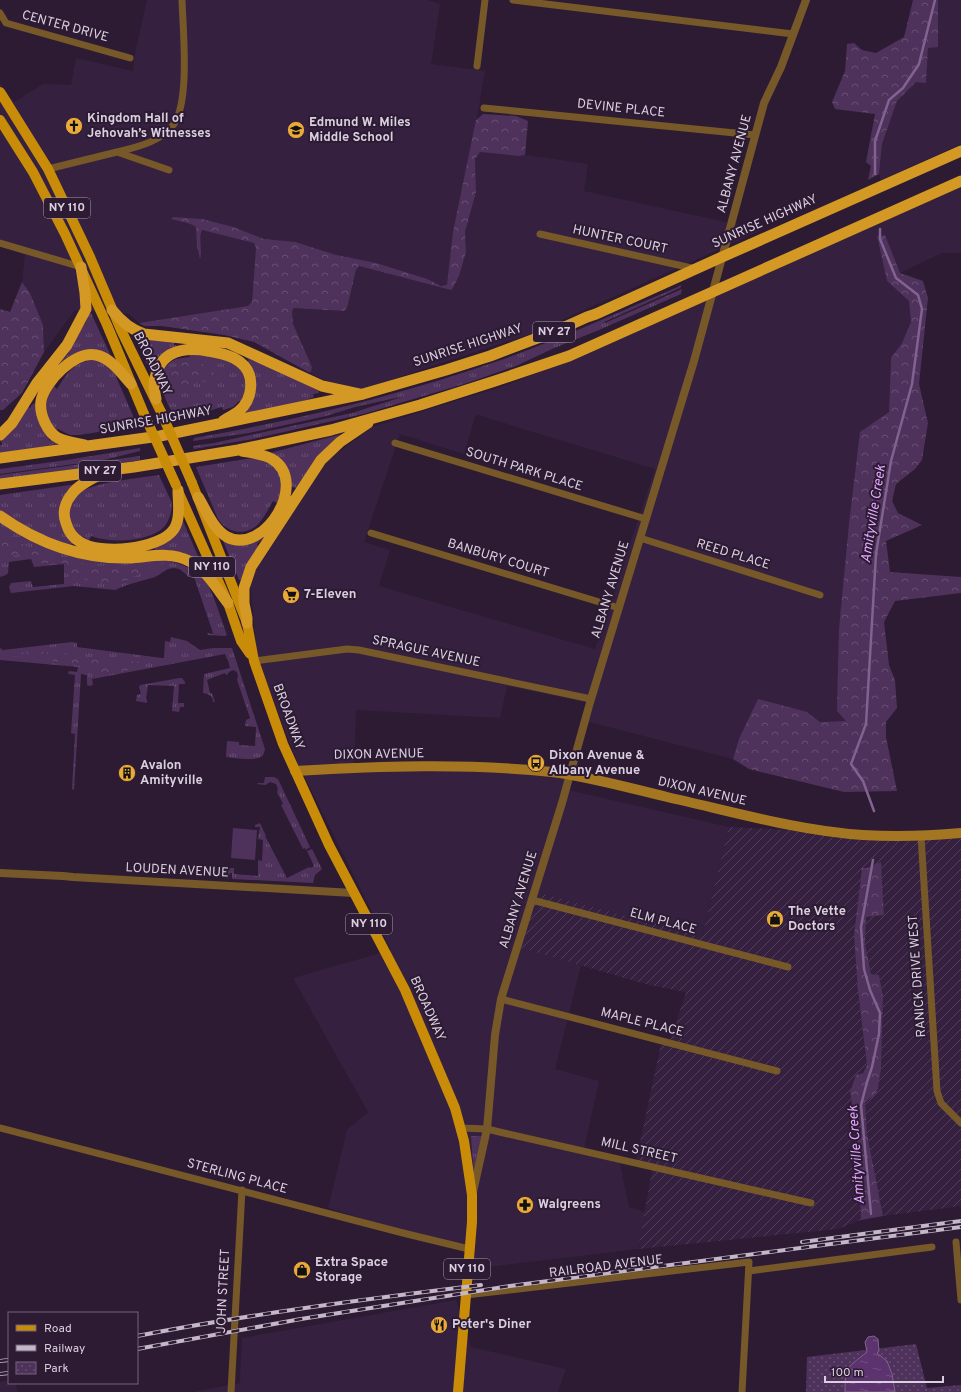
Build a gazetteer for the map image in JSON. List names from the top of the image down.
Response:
{
  "streets": {
    "highway": ["SUNRISE HIGHWAY", "NY 27"],
    "main road": ["NY 110", "BROADWAY", "DIXON AVENUE"],
    "street": [
      "CENTER DRIVE",
      "DEVINE PLACE",
      "ALBANY AVENUE",
      "HUNTER COURT",
      "SOUTH PARK PLACE",
      "REED PLACE",
      "BANBURY COURT",
      "SPRAGUE AVENUE",
      "LOUDEN AVENUE",
      "ELM PLACE",
      "RANICK DRIVE WEST",
      "MAPLE PLACE",
      "MILL STREET",
      "STERLING PLACE",
      "RAILROAD AVENUE",
      "JOHN STREET"
    ]
  },
  "crossings": [
    ["DEVINE PLACE", "ALBANY AVENUE"],
    ["ALBANY AVENUE", "SUNRISE HIGHWAY"],
    ["ALBANY AVENUE", "NY 27"],
    ["ALBANY AVENUE", "BROADWAY"],
    ["ALBANY AVENUE", "SOUTH PARK PLACE"],
    ["ALBANY AVENUE", "REED PLACE"],
    ["ALBANY AVENUE", "BANBURY COURT"],
    ["ALBANY AVENUE", "SPRAGUE AVENUE"],
    ["ALBANY AVENUE", "DIXON AVENUE"],
    ["ALBANY AVENUE", "ELM PLACE"],
    ["ALBANY AVENUE", "MAPLE PLACE"],
    ["ALBANY AVENUE", "MILL STREET"],
    ["SUNRISE HIGHWAY", "HUNTER COURT"],
    ["BROADWAY", "SPRAGUE AVENUE"],
    ["BROADWAY", "DIXON AVENUE"],
    ["BROADWAY", "LOUDEN AVENUE"],
    ["BROADWAY", "MILL STREET"],
    ["BROADWAY", "STERLING PLACE"],
    ["BROADWAY", "RAILROAD AVENUE"],
    ["DIXON AVENUE", "RANICK DRIVE WEST"],
    ["STERLING PLACE", "JOHN STREET"]
  ],
  "water": ["Amityville Creek"],
  "places": {
    "church": ["Kingdom Hall of Jehovah’s Witnesses"],
    "school or university": ["Edmund W. Miles Middle School"],
    "supermarket": ["7-Eleven"],
    "bus stop": ["Dixon Avenue & Albany Avenue"],
    "building": ["Avalon Amityville"],
    "shop": ["The Vette Doctors", "Extra Space Storage"],
    "pharmacy": ["Walgreens"],
    "restaurant": ["Peter's Diner"]
  },
  "legend": ["Road", "Railway", "Park"],
  "scale_bar": "100 m"
}
